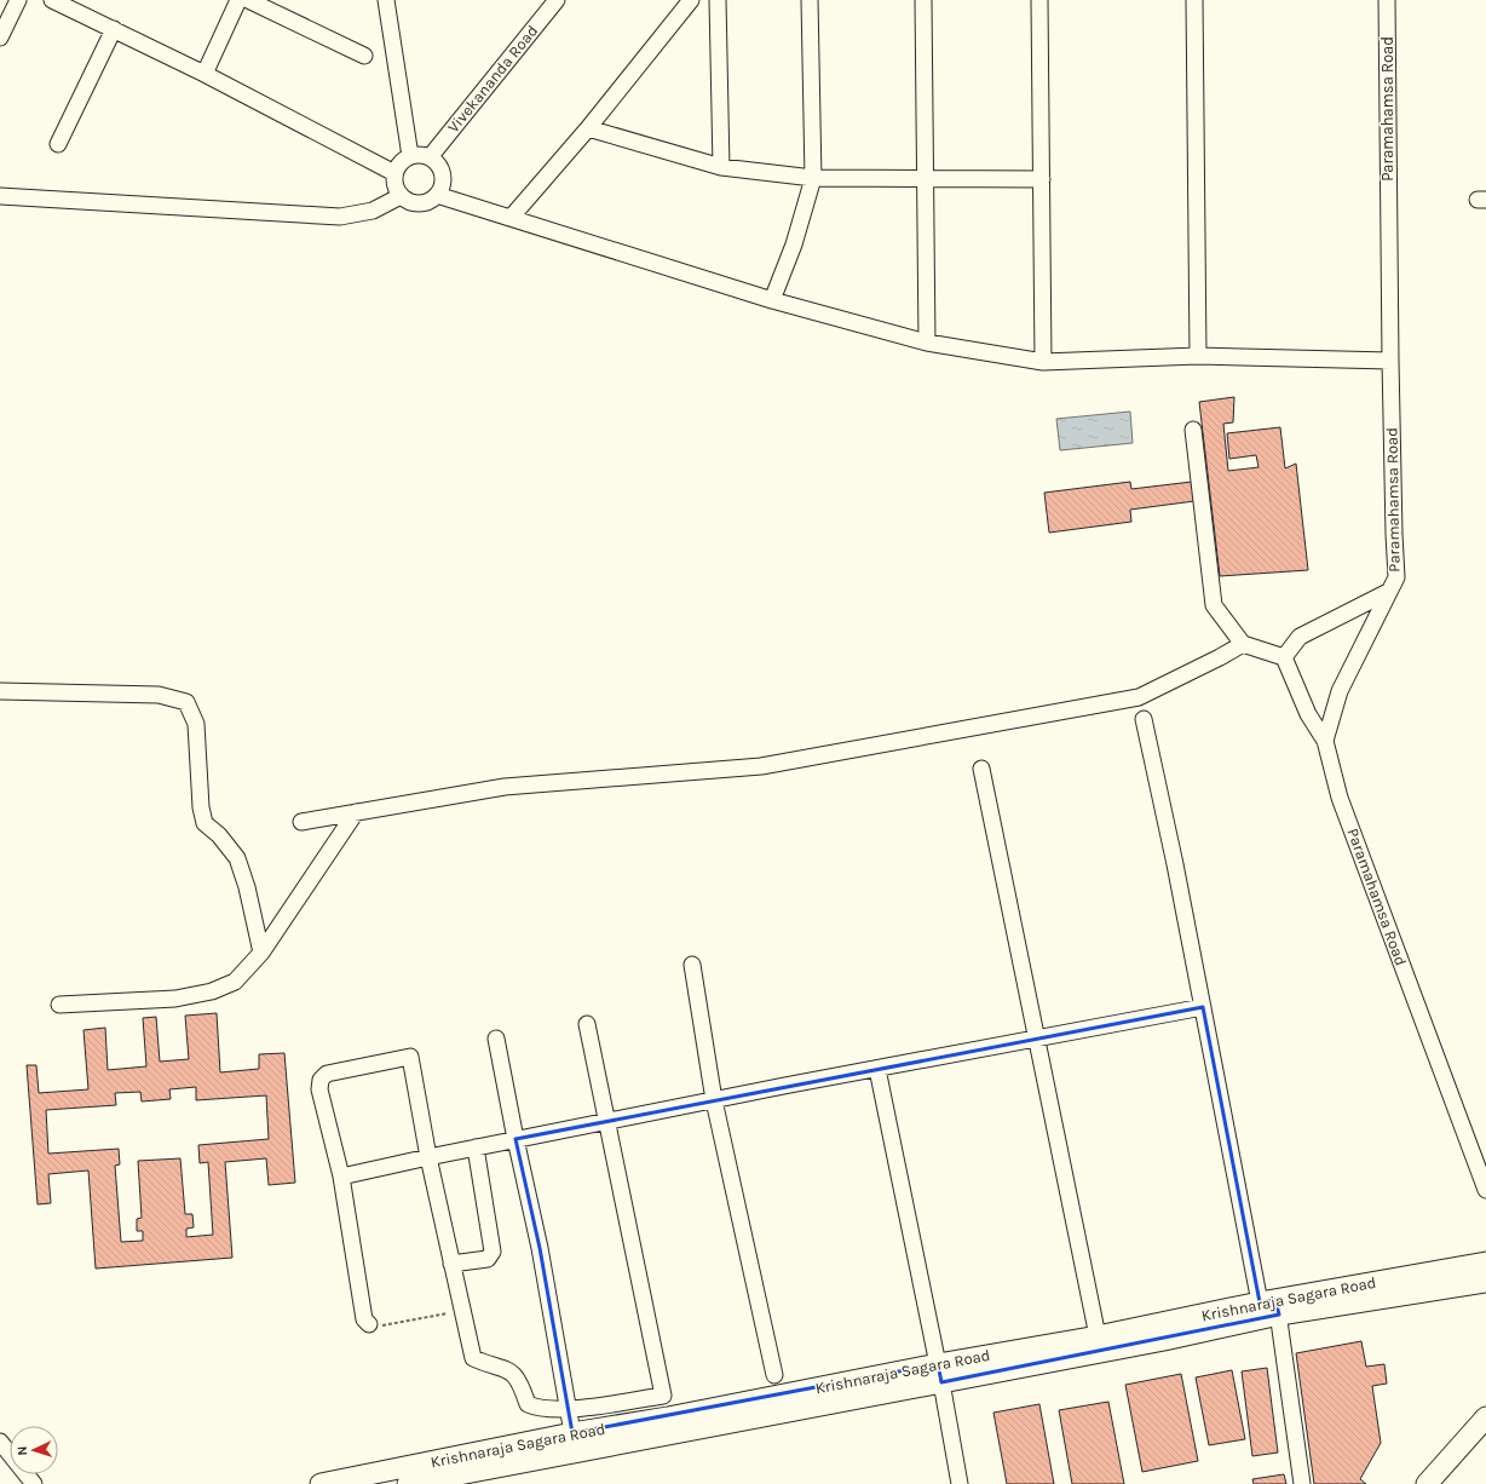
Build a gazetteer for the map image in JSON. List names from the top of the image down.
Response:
{
  "streets": {
    "main road": ["Krishnaraja Sagara Road"],
    "street": ["Vivekananda Road", "Paramahamsa Road"]
  },
  "north": "left"
}
